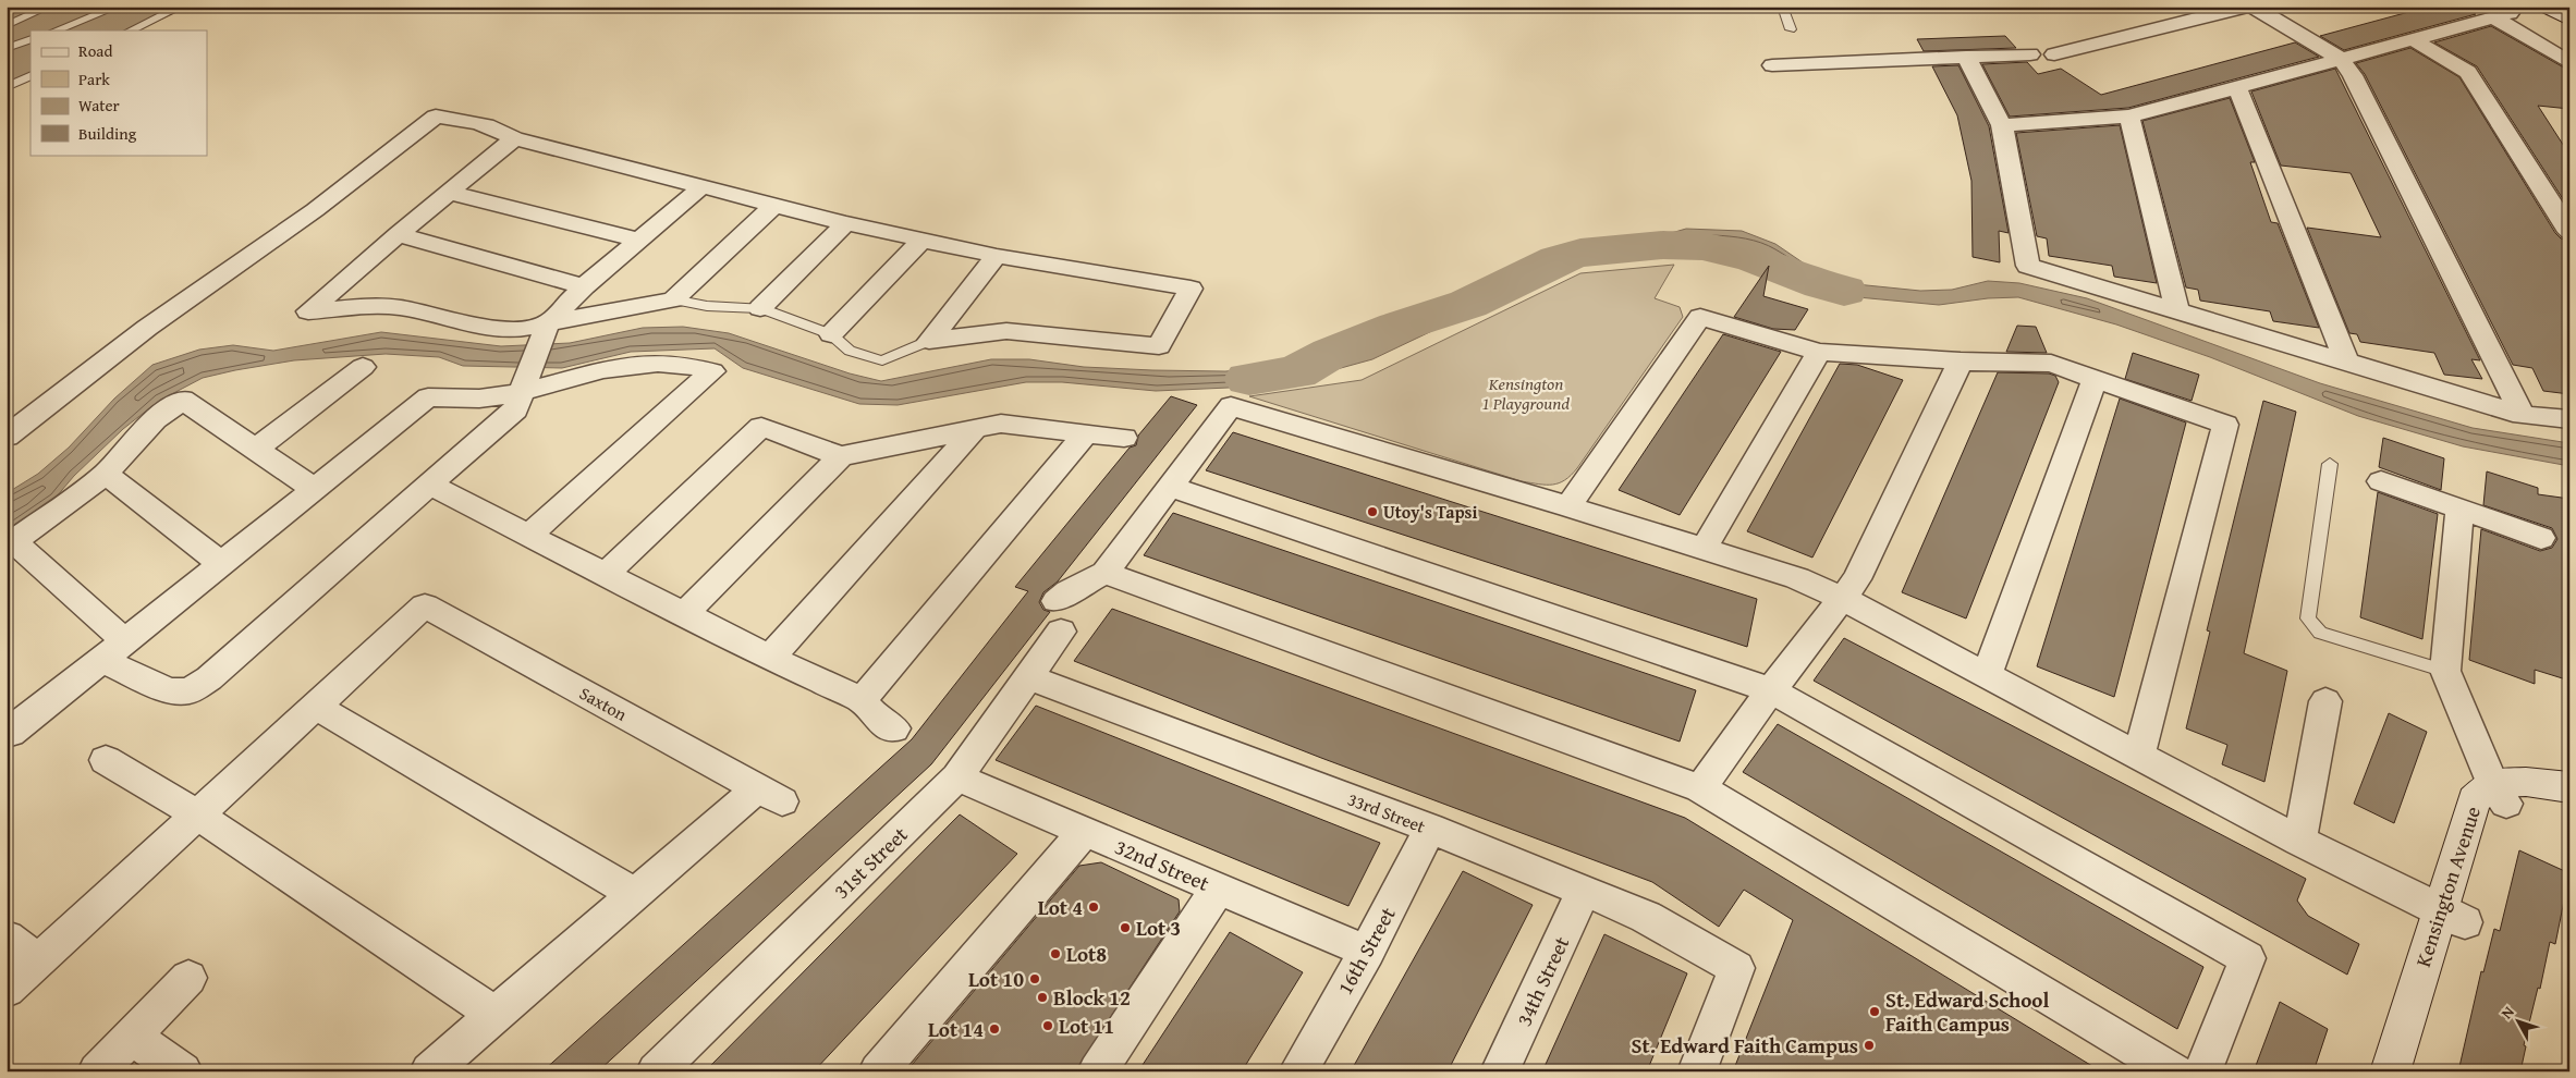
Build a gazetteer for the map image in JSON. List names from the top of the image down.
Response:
{
  "streets": {
    "street": [
      "Saxton",
      "33rd Street",
      "31st Street",
      "32nd Street",
      "Kensington Avenue",
      "16th Street",
      "34th Street"
    ]
  },
  "crossings": [
    ["33rd Street", "31st Street"],
    ["33rd Street", "16th Street"],
    ["33rd Street", "34th Street"],
    ["31st Street", "32nd Street"],
    ["32nd Street", "16th Street"]
  ],
  "parks": ["Kensington 1 Playground"],
  "places": [
    "Utoy's Tapsi",
    "Lot 4",
    "Lot 3",
    "Lot8",
    "Lot 10",
    "Block 12",
    "St. Edward School Faith Campus",
    "Lot 11",
    "Lot 14",
    "St. Edward Faith Campus"
  ],
  "legend": [
    "Road",
    "Park",
    "Water",
    "Building"
  ],
  "north": "top left"
}
